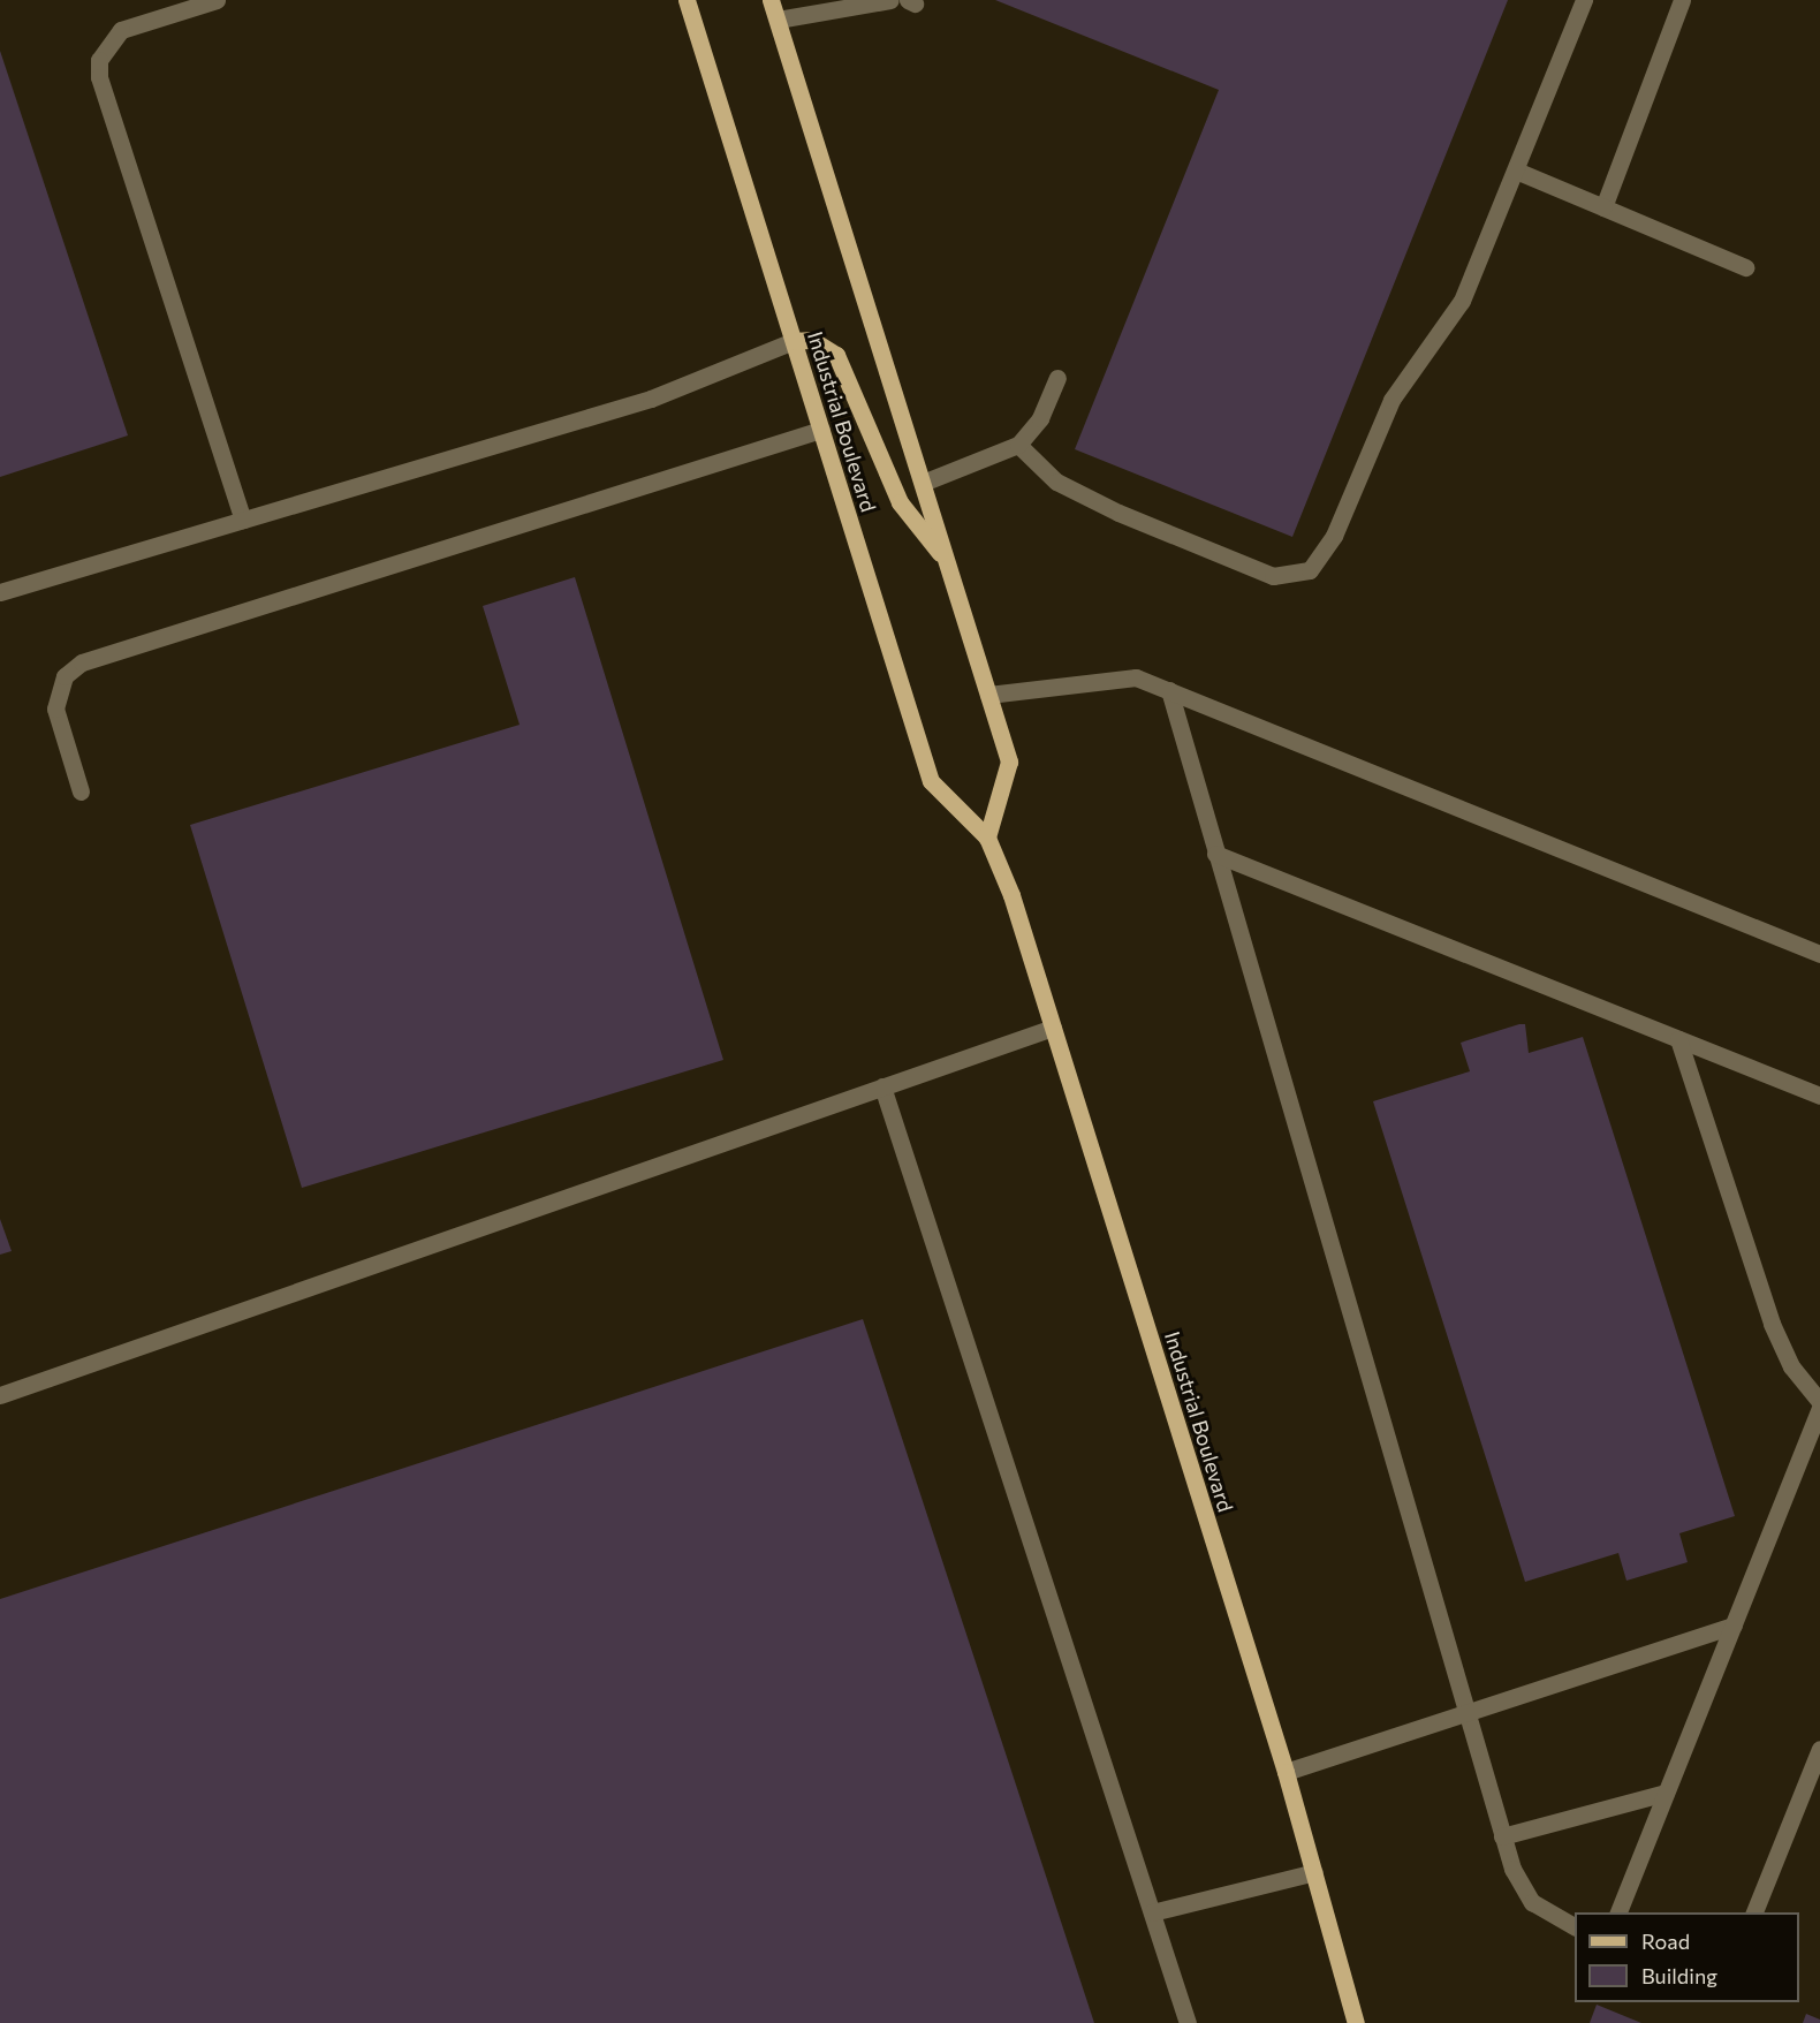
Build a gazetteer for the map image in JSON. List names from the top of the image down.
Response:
{
  "streets": {
    "main road": ["Industrial Boulevard"]
  },
  "legend": ["Road", "Building"]
}
